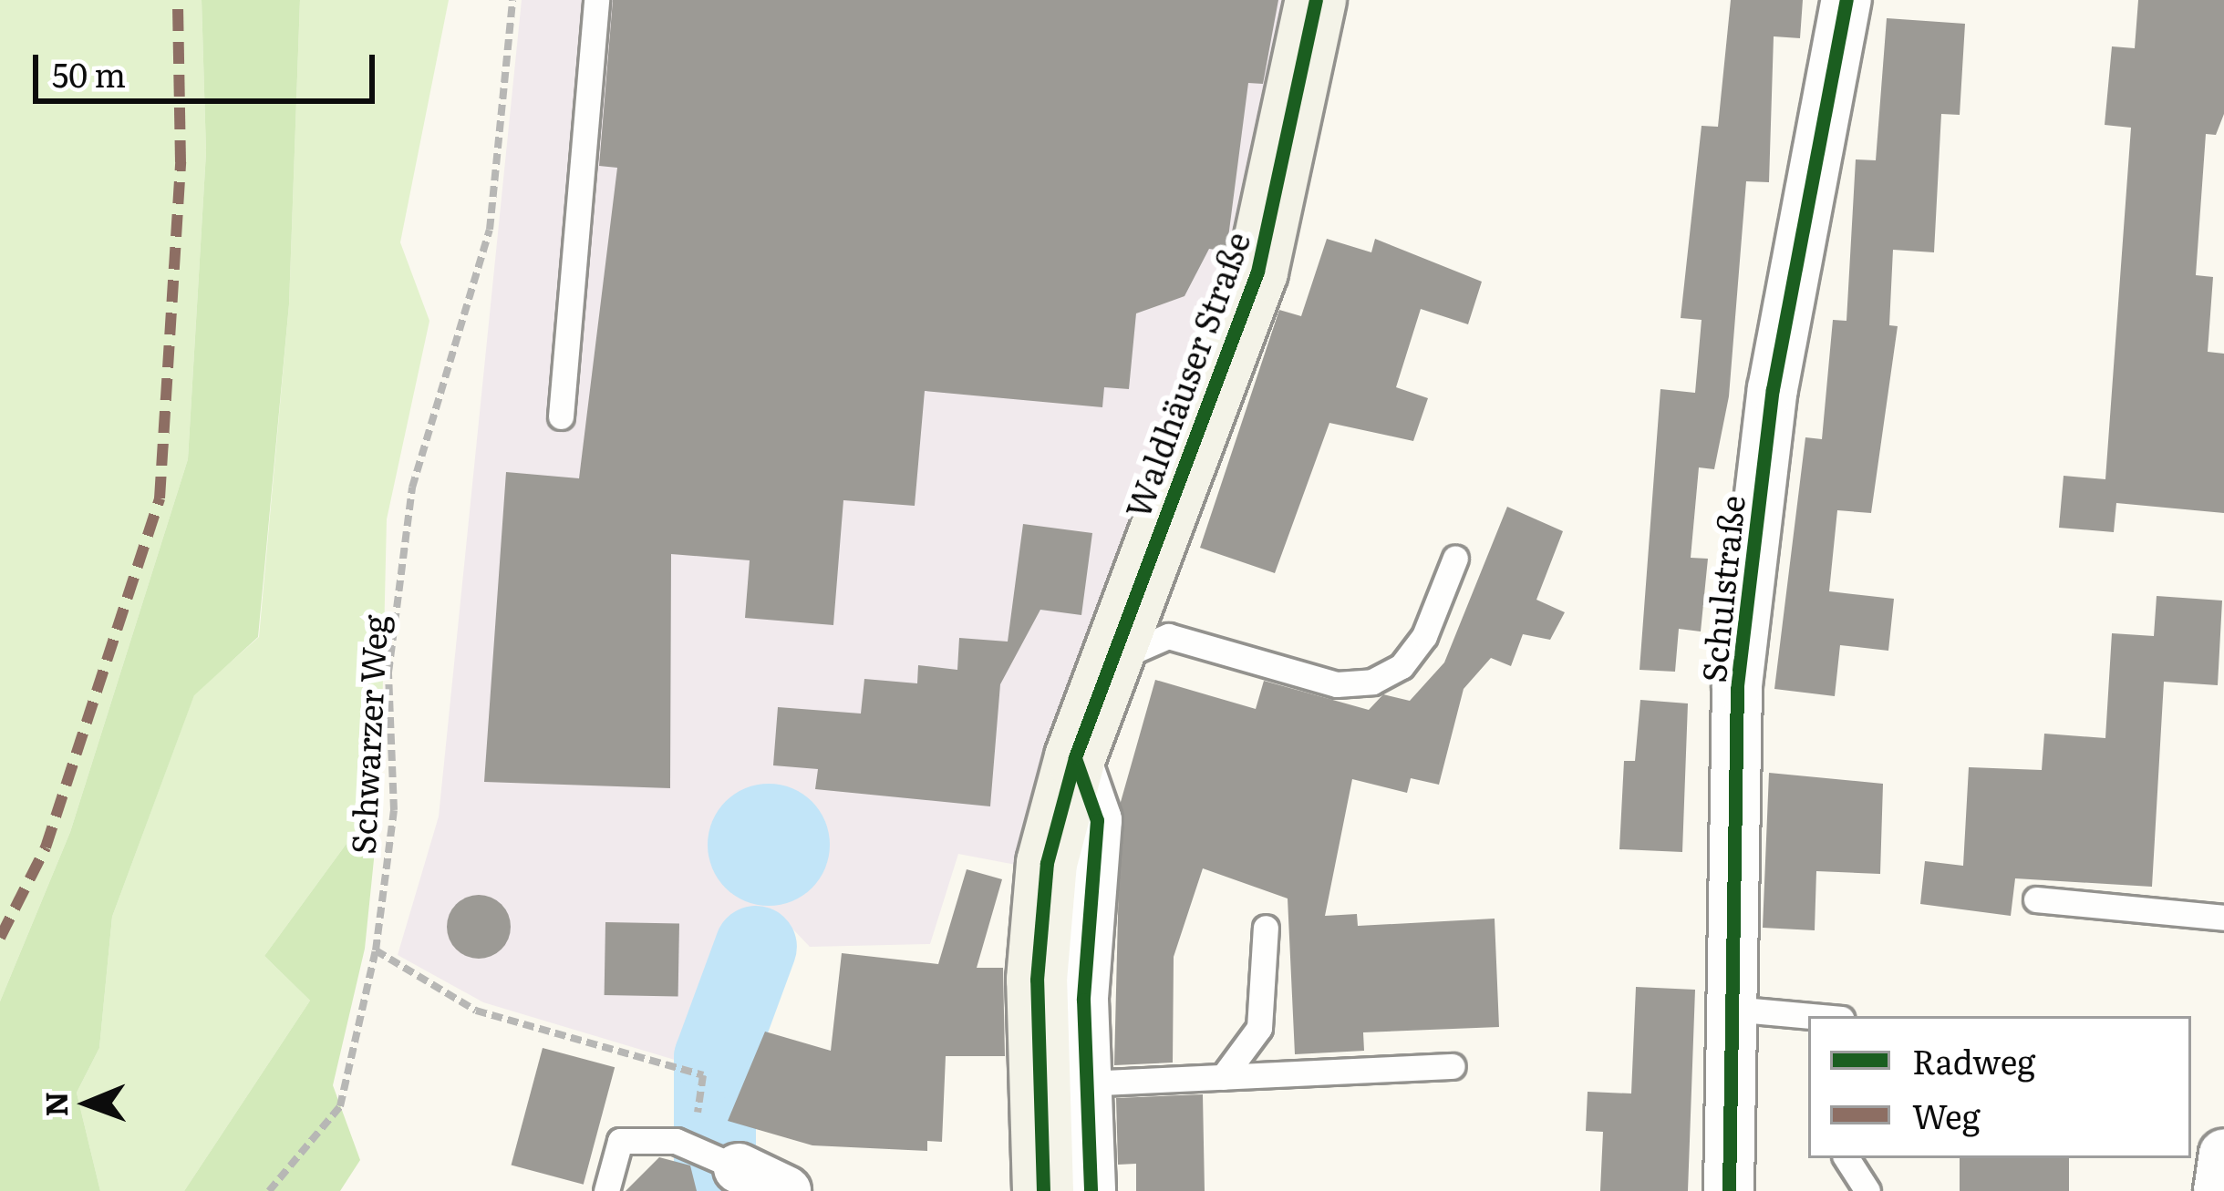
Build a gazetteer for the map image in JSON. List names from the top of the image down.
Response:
{
  "streets": {
    "street": ["Waldhäuser Straße", "Schulstraße"],
    "path": ["Schwarzer Weg"]
  },
  "legend": ["Radweg", "Weg"],
  "scale_bar": "50 m",
  "north": "left"
}
